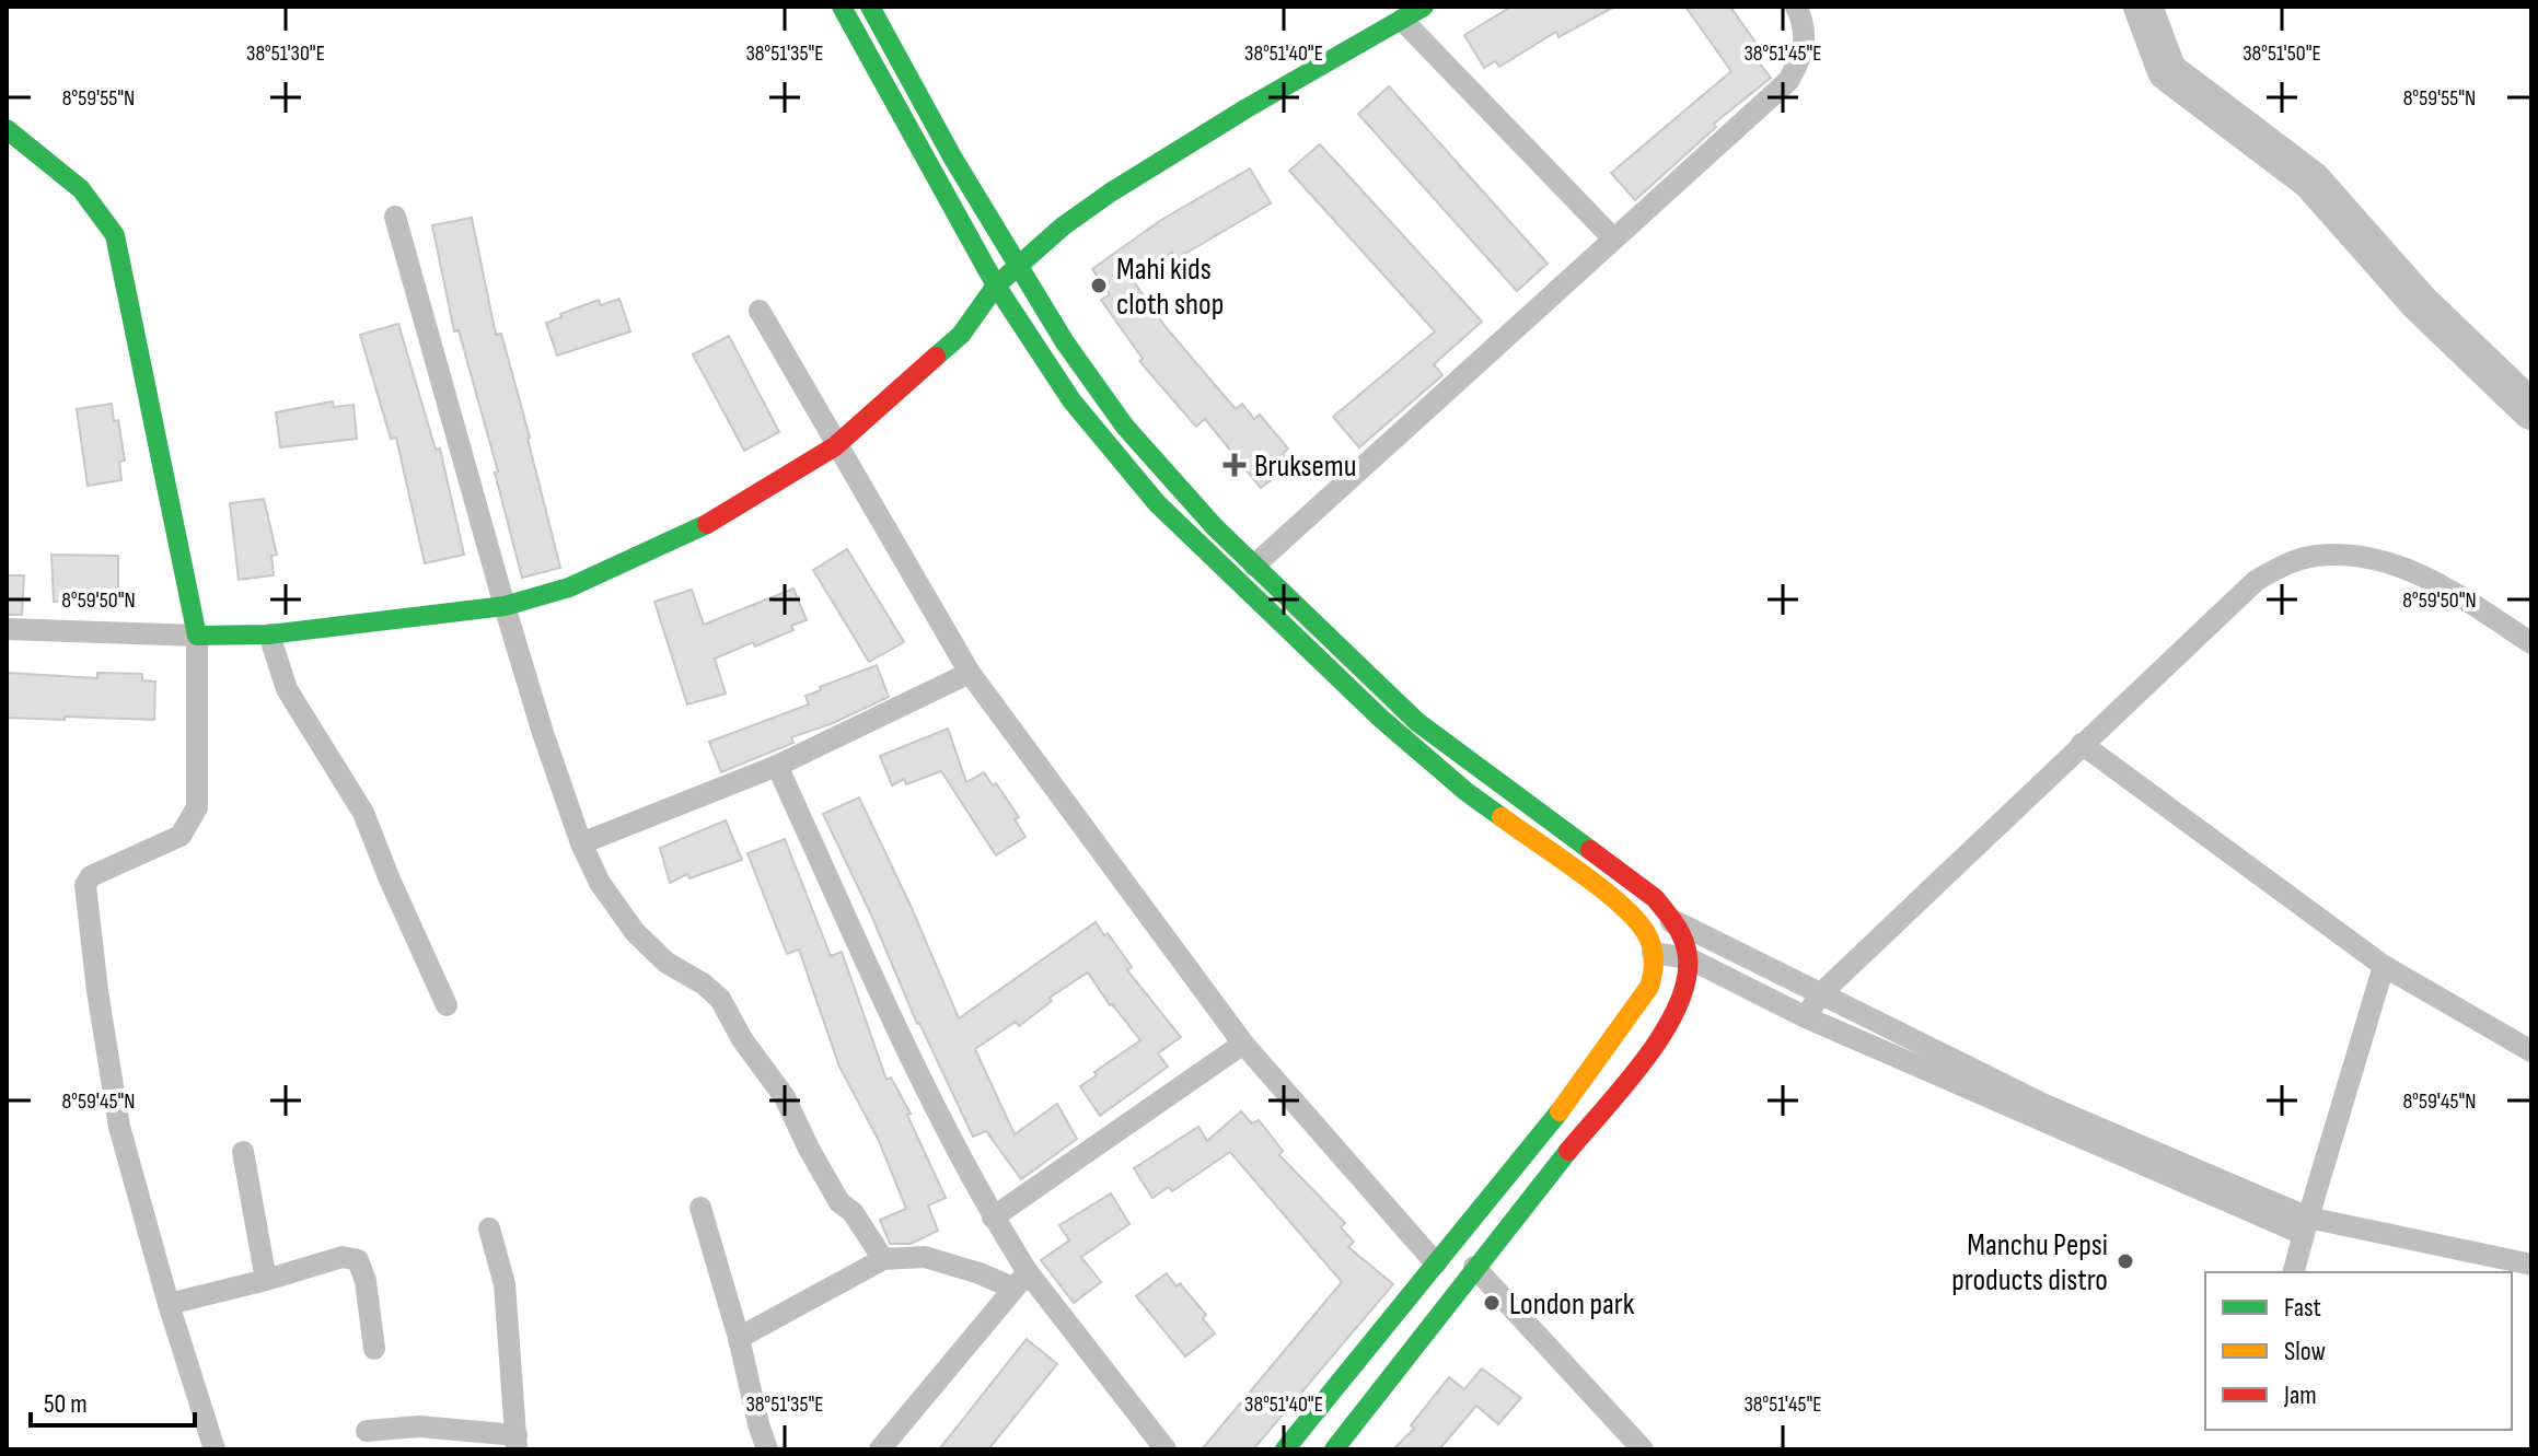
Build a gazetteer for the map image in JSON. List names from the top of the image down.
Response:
{
  "places": {
    "other": ["Mahi kids cloth shop", "Manchu Pepsi products distro", "London park"],
    "health": ["Bruksemu"]
  },
  "legend": ["Fast", "Slow", "Jam"],
  "scale_bar": "50 m",
  "coordinates": [
    "38°51'30\"E",
    "38°51'35\"E",
    "38°51'40\"E",
    "38°51'45\"E",
    "38°51'50\"E",
    "8°59'55\"N",
    "8°59'50\"N",
    "8°59'45\"N"
  ]
}
